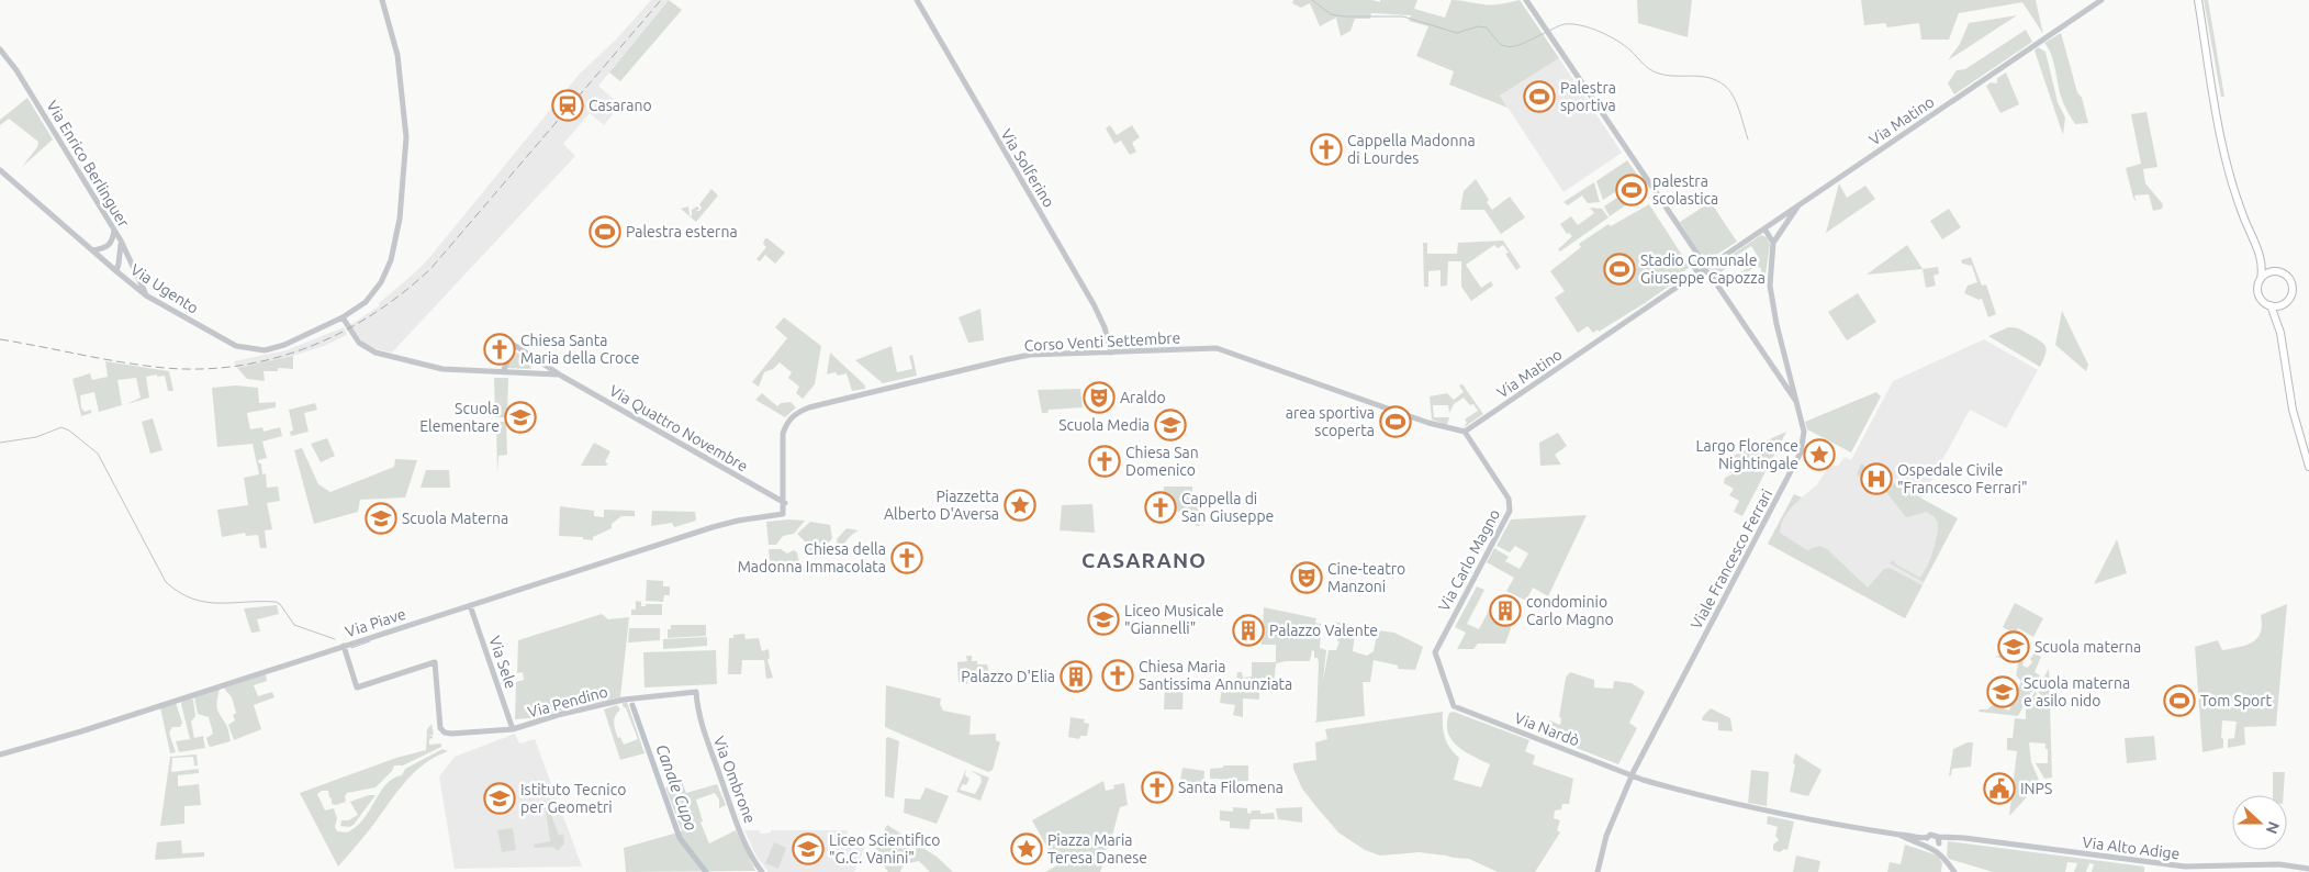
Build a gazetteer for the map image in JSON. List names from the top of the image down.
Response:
{
  "streets": {
    "street": [
      "Via Matino",
      "Via Enrico Berlinguer",
      "Via Solferino",
      "Via Ugento",
      "Corso Venti Settembre",
      "Via Quattro Novembre",
      "Viale Francesco Ferrari",
      "Via Carlo Magno",
      "Via Piave",
      "Via Sele",
      "Via Pendino",
      "Via Nardò",
      "Via Ombrone",
      "Via Alto Adige"
    ]
  },
  "crossings": [
    ["Via Matino", "Corso Venti Settembre"],
    ["Via Matino", "Viale Francesco Ferrari"],
    ["Via Matino", "Via Carlo Magno"],
    ["Via Enrico Berlinguer", "Via Ugento"],
    ["Via Solferino", "Corso Venti Settembre"],
    ["Via Ugento", "Via Quattro Novembre"],
    ["Corso Venti Settembre", "Via Quattro Novembre"],
    ["Corso Venti Settembre", "Via Carlo Magno"],
    ["Corso Venti Settembre", "Via Piave"],
    ["Via Quattro Novembre", "Via Piave"],
    ["Viale Francesco Ferrari", "Via Nardò"],
    ["Viale Francesco Ferrari", "Via Alto Adige"],
    ["Via Carlo Magno", "Via Nardò"],
    ["Via Piave", "Via Sele"],
    ["Via Piave", "Via Pendino"],
    ["Via Sele", "Via Pendino"],
    ["Via Pendino", "Via Ombrone"],
    ["Via Nardò", "Via Alto Adige"]
  ],
  "districts": ["CASARANO"],
  "water": ["Canale Cupo"],
  "places": {
    "sports": [
      "Palestra sportiva",
      "palestra scolastica",
      "Palestra esterna",
      "Stadio Comunale Giuseppe Capozza",
      "area sportiva scoperta",
      "Tom Sport"
    ],
    "station": ["Casarano"],
    "church": [
      "Cappella Madonna di Lourdes",
      "Chiesa Santa Maria della Croce",
      "Chiesa San Domenico",
      "Cappella di San Giuseppe",
      "Chiesa della Madonna Immacolata",
      "Chiesa Maria Santissima Annunziata",
      "Santa Filomena"
    ],
    "theatre": ["Araldo", "Cine-teatro Manzoni"],
    "school or university": [
      "Scuola Elementare",
      "Scuola Media",
      "Scuola Materna",
      "Liceo Musicale \"Giannelli\"",
      "Scuola materna",
      "Scuola materna e asilo nido",
      "Istituto Tecnico per Geometri",
      "Liceo Scientifico \"G.C. Vanini\""
    ],
    "place": ["Largo Florence Nightingale", "Piazzetta Alberto D'Aversa", "Piazza Maria Teresa Danese"],
    "hospital": ["Ospedale Civile \"Francesco Ferrari\""],
    "building": ["condominio Carlo Magno", "Palazzo Valente", "Palazzo D'Elia"],
    "public building": ["INPS"]
  },
  "north": "right"
}
